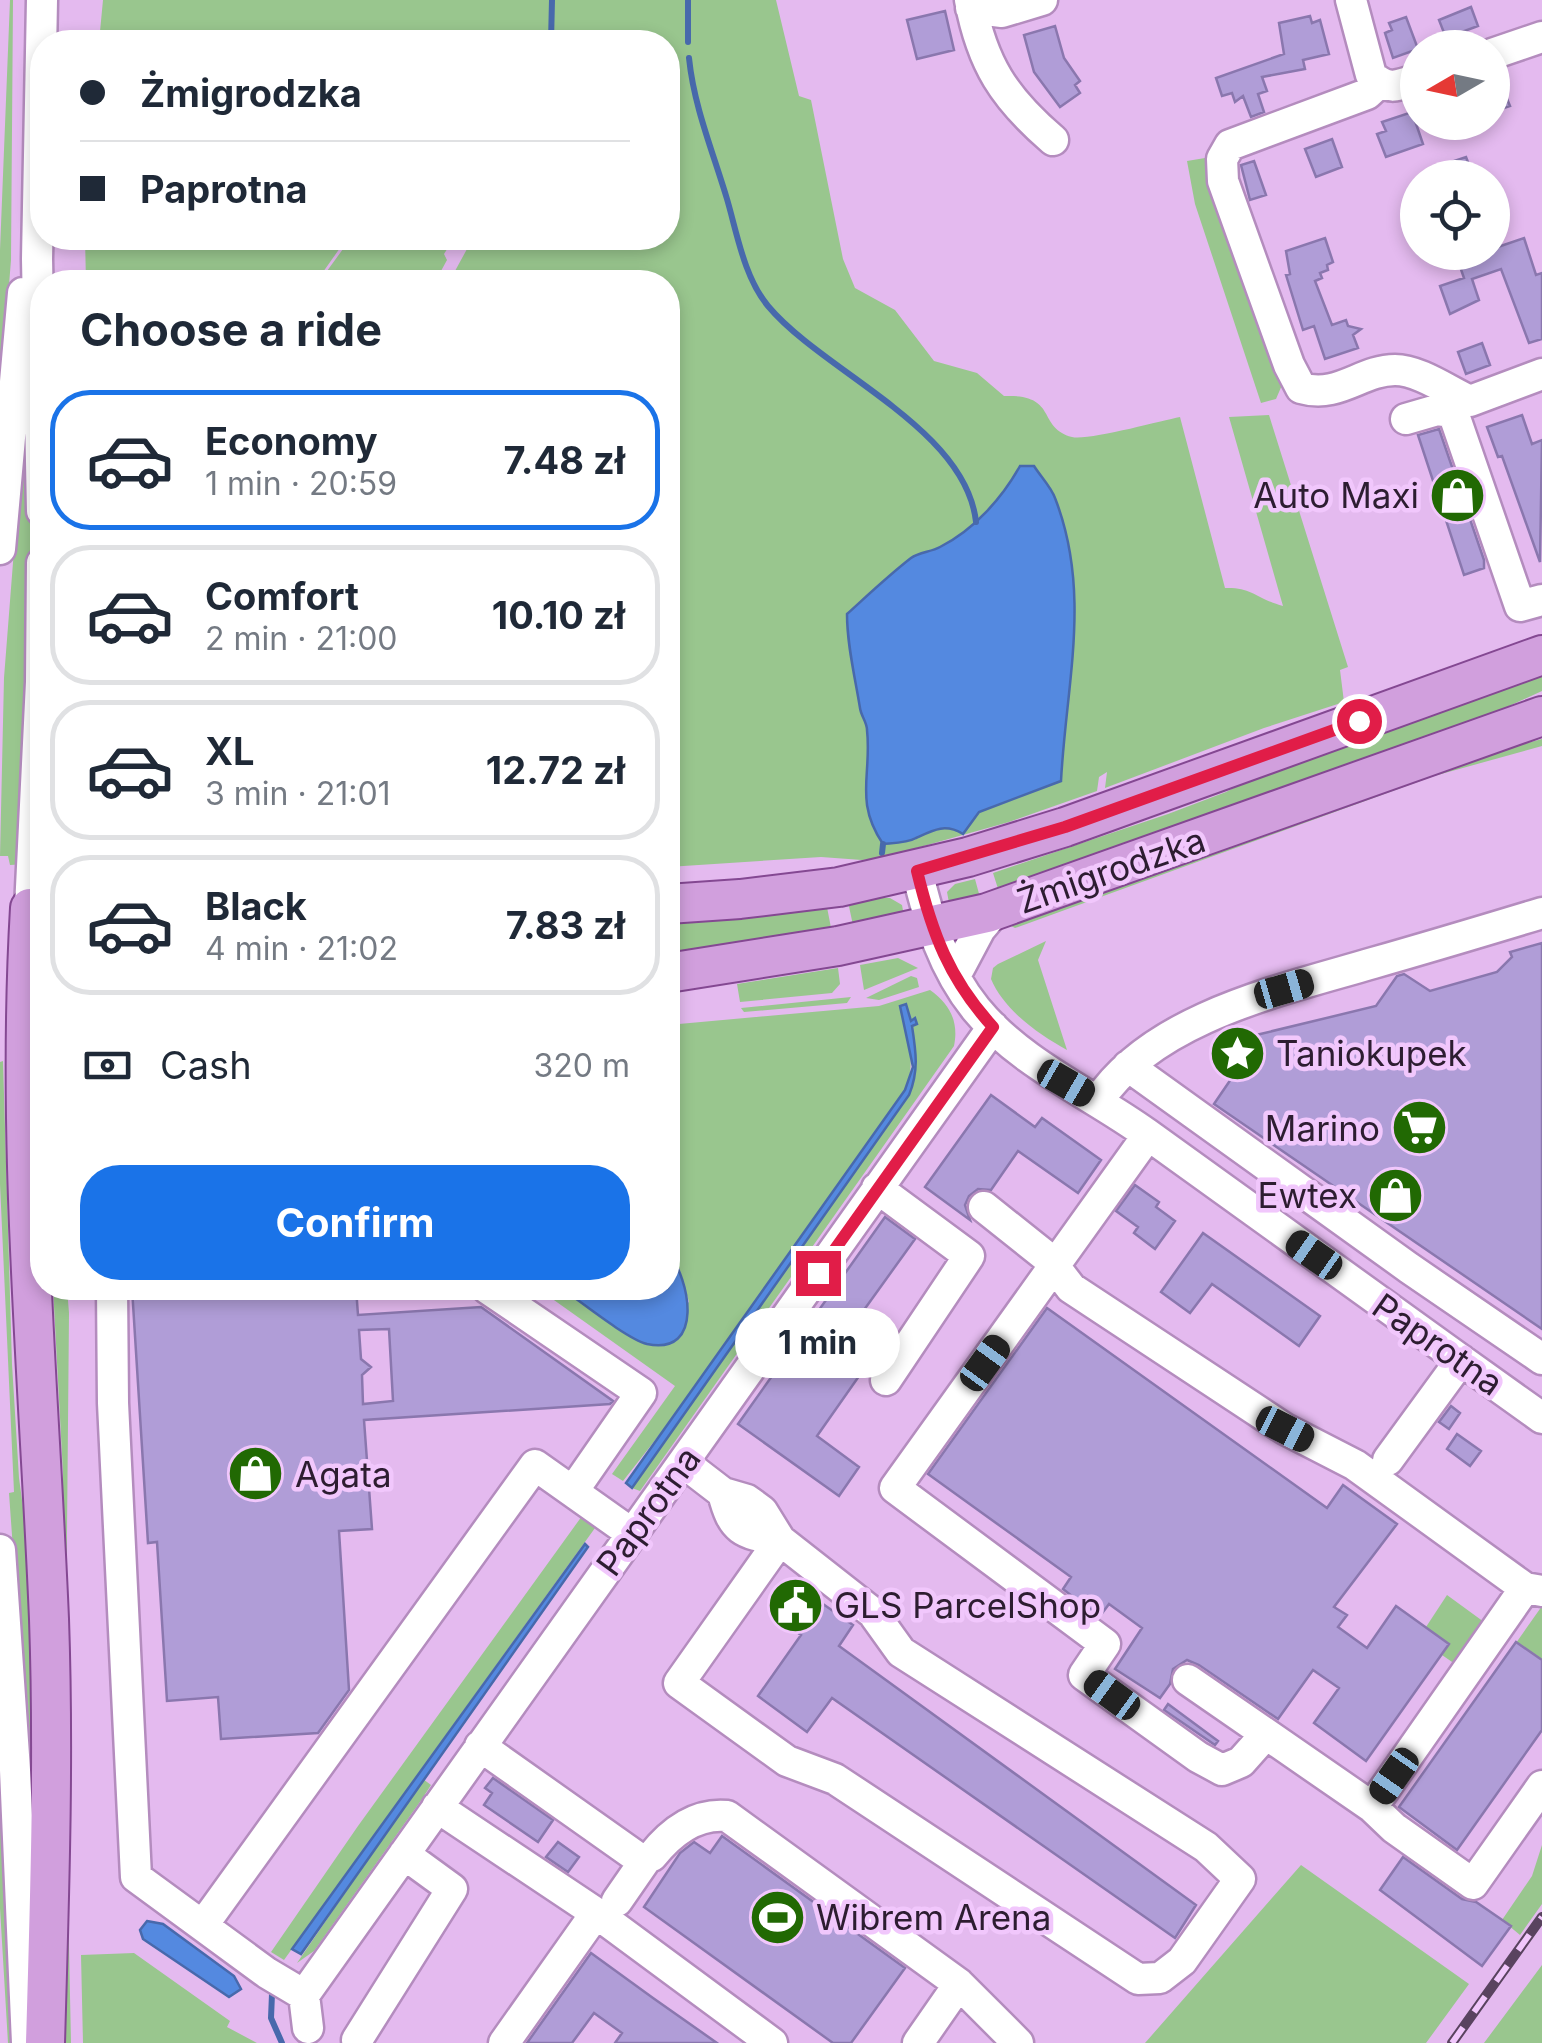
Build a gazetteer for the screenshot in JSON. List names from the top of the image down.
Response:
{
  "streets": {
    "main road": ["Żmigrodzka"],
    "street": ["Paprotna"]
  },
  "crossings": [
    ["Żmigrodzka", "Paprotna"]
  ],
  "places": {
    "shop": ["Auto Maxi", "Ewtex", "Agata"],
    "place": ["Taniokupek"],
    "supermarket": ["Marino"],
    "public building": ["GLS ParcelShop"],
    "sports": ["Wibrem Arena"]
  },
  "north": "left",
  "page": {
    "banner": ["Żmigrodzka", "Paprotna"],
    "heading": "Choose a ride",
    "list": [
      {
        "name": "Economy",
        "note": "1 min · 20:59",
        "value": "7.48 zł"
      },
      {
        "name": "Comfort",
        "note": "2 min · 21:00",
        "value": "10.10 zł"
      },
      {
        "name": "XL",
        "note": "3 min · 21:01",
        "value": "12.72 zł"
      },
      {
        "name": "Black",
        "note": "4 min · 21:02",
        "value": "7.83 zł"
      }
    ],
    "pay": ["Cash", "320 m"],
    "buttons": "Confirm",
    "bubble": "1 min"
  }
}
